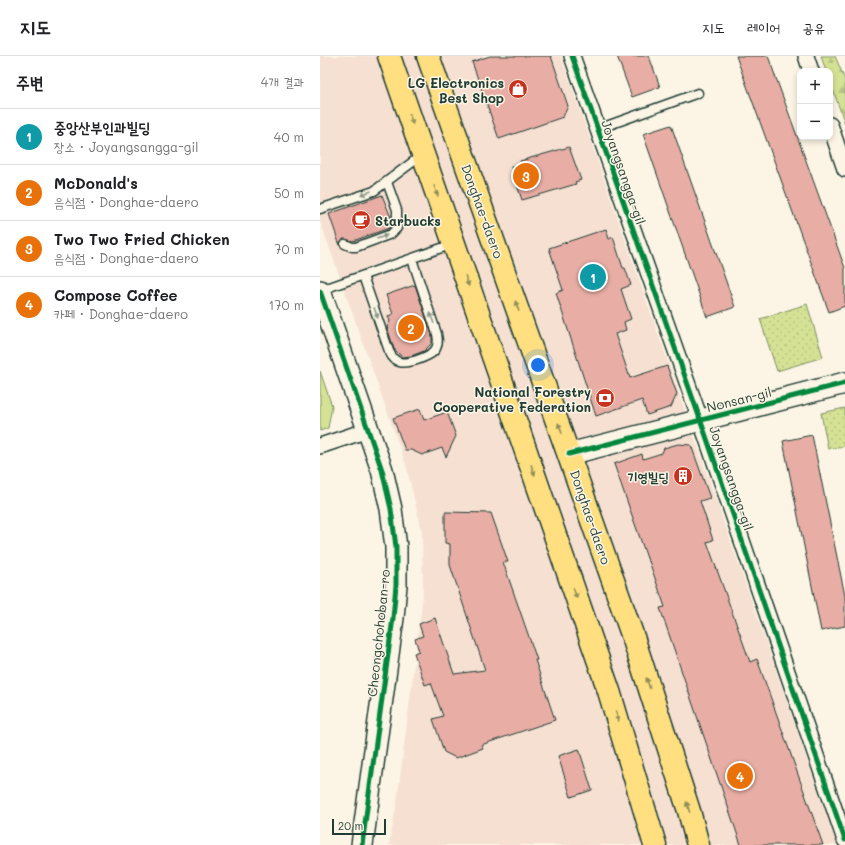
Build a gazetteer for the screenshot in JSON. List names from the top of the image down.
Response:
{
  "streets": {
    "main road": ["Donghae-daero"],
    "street": ["Joyangsangga-gil", "Nonsan-gil", "Cheongchohoban-ro"]
  },
  "crossings": [
    ["Joyangsangga-gil", "Nonsan-gil"],
    ["Donghae-daero", "Nonsan-gil"]
  ],
  "places": {
    "shop": ["LG Electronics Best Shop"],
    "cafe": ["Starbucks"],
    "bank": ["National Forestry Cooperative Federation"],
    "building": ["기영빌딩"]
  },
  "scale_bar": "20 m",
  "page": {
    "header": "지도",
    "nav": ["지도", "레이어", "공유"],
    "heading": ["주변", "4개 결과"],
    "map_buttons": ["+", "−"],
    "list": [
      {
        "mark": "1",
        "name": "중앙산부인과빌딩",
        "note": "장소 · Joyangsangga-gil",
        "value": "40 m"
      },
      {
        "mark": "2",
        "name": "McDonald's",
        "note": "음식점 · Donghae-daero",
        "value": "50 m"
      },
      {
        "mark": "3",
        "name": "Two Two Fried Chicken",
        "note": "음식점 · Donghae-daero",
        "value": "70 m"
      },
      {
        "mark": "4",
        "name": "Compose Coffee",
        "note": "카페 · Donghae-daero",
        "value": "170 m"
      }
    ],
    "pins": [
      "3",
      "1",
      "2",
      "4"
    ],
    "scale": "20 m"
  }
}
